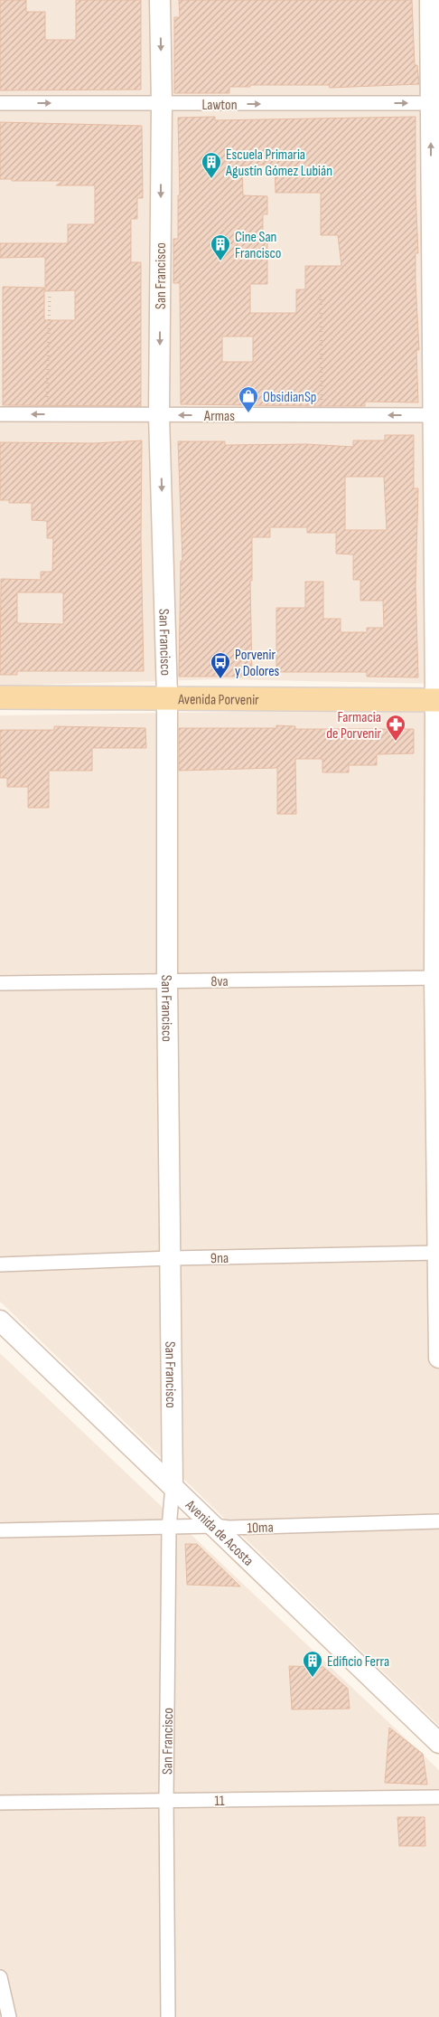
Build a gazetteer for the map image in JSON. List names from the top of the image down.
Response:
{
  "streets": {
    "main road": ["Avenida Porvenir"],
    "street": [
      "Lawton",
      "San Francisco",
      "Armas",
      "8va",
      "9na",
      "10ma",
      "Avenida de Acosta",
      "11"
    ]
  },
  "crossings": [
    ["Lawton", "San Francisco"],
    ["San Francisco", "Armas"],
    ["San Francisco", "Avenida Porvenir"],
    ["San Francisco", "8va"],
    ["San Francisco", "9na"],
    ["San Francisco", "10ma"],
    ["San Francisco", "Avenida de Acosta"],
    ["San Francisco", "11"],
    ["10ma", "Avenida de Acosta"]
  ],
  "one_way": ["Lawton", "Armas"],
  "places": {
    "building": ["Escuela Primaria Agustín Gómez Lubián", "Cine San Francisco", "Edificio Ferra"],
    "shop": ["ObsidianSp"],
    "bus stop": ["Porvenir y Dolores"],
    "pharmacy": ["Farmacia de Porvenir"]
  }
}
